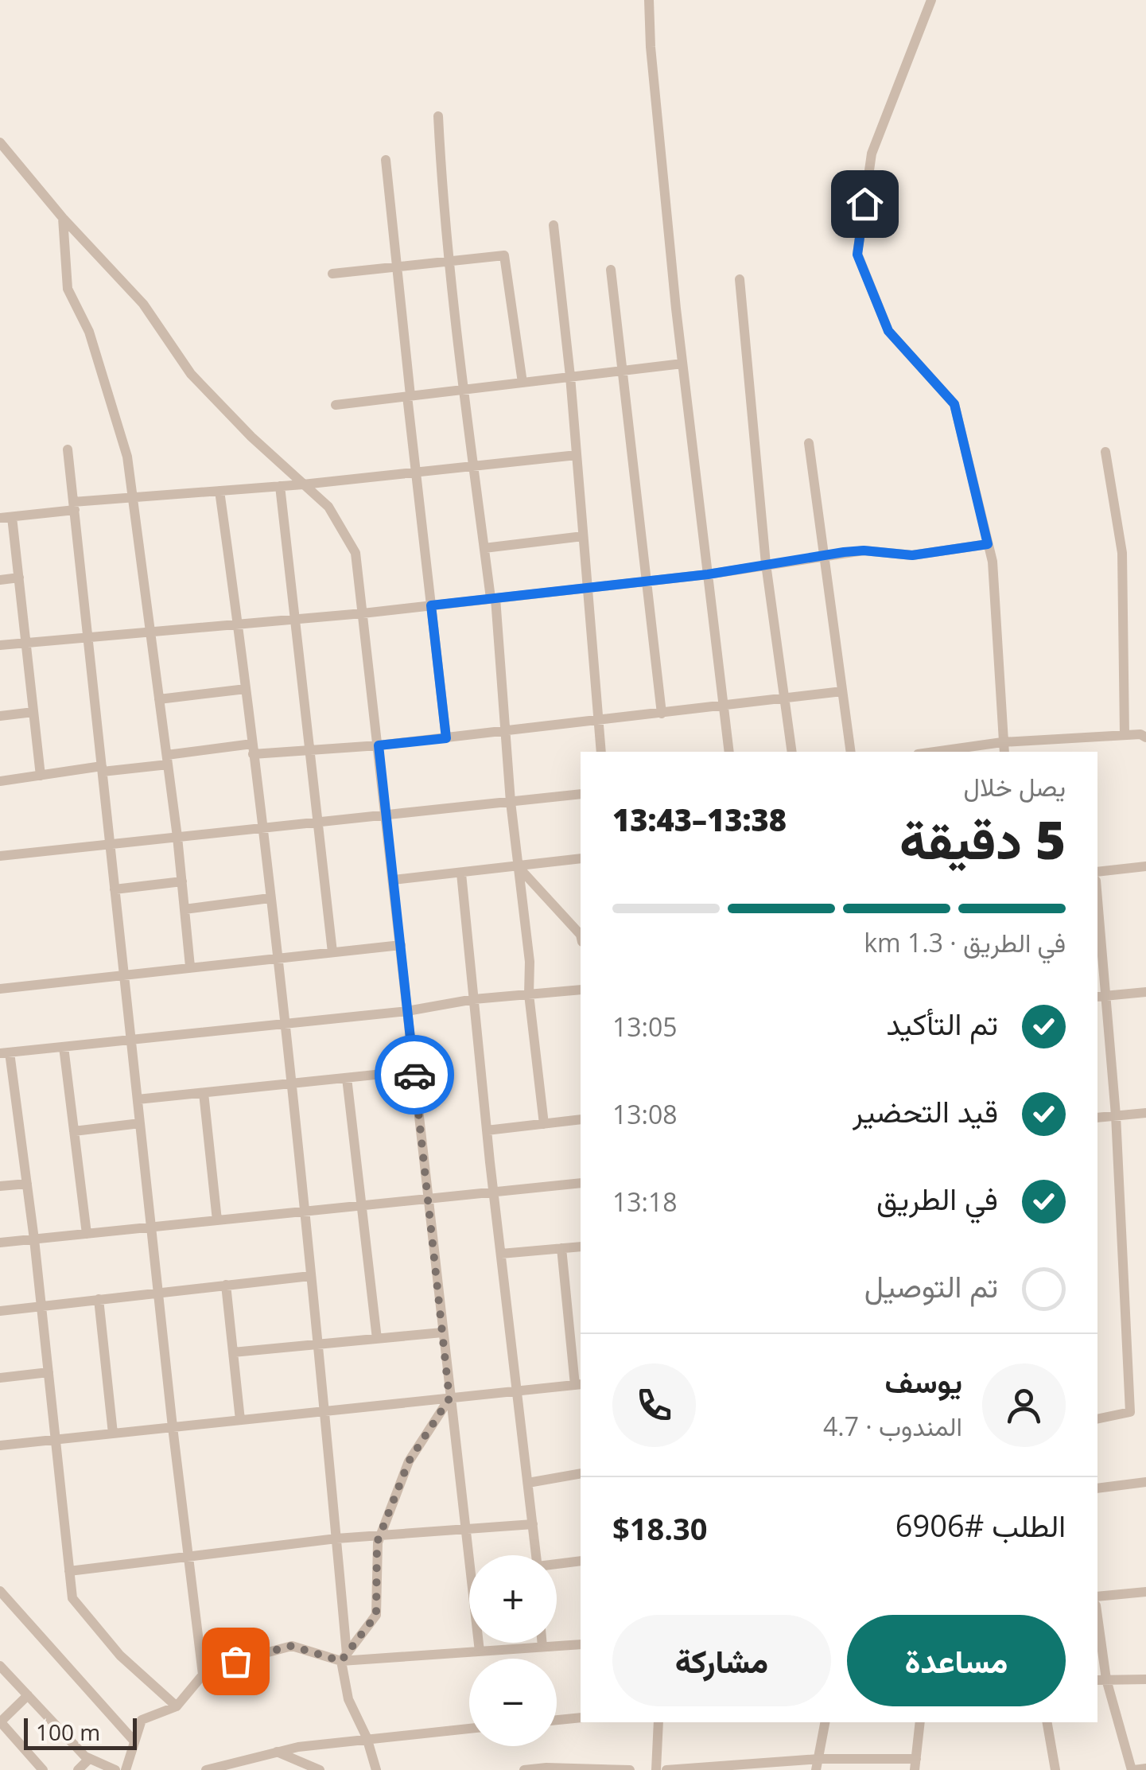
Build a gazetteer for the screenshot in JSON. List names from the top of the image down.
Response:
{
  "scale_bar": "100 m",
  "page": {
    "heading": ["5 دقيقة", "يصل خلال", "13:38–13:43"],
    "panel": [
      "يوسف",
      "المندوب · 4.7",
      "الطلب #6906",
      "$18.30"
    ],
    "bar": "في الطريق · 1.3 km",
    "list": [
      ["تم التأكيد", "13:05"],
      ["قيد التحضير", "13:08"],
      ["في الطريق", "13:18"],
      "تم التوصيل"
    ],
    "map_buttons": ["+", "−"],
    "buttons": ["مساعدة", "مشاركة"],
    "scale": "100 m"
  }
}
